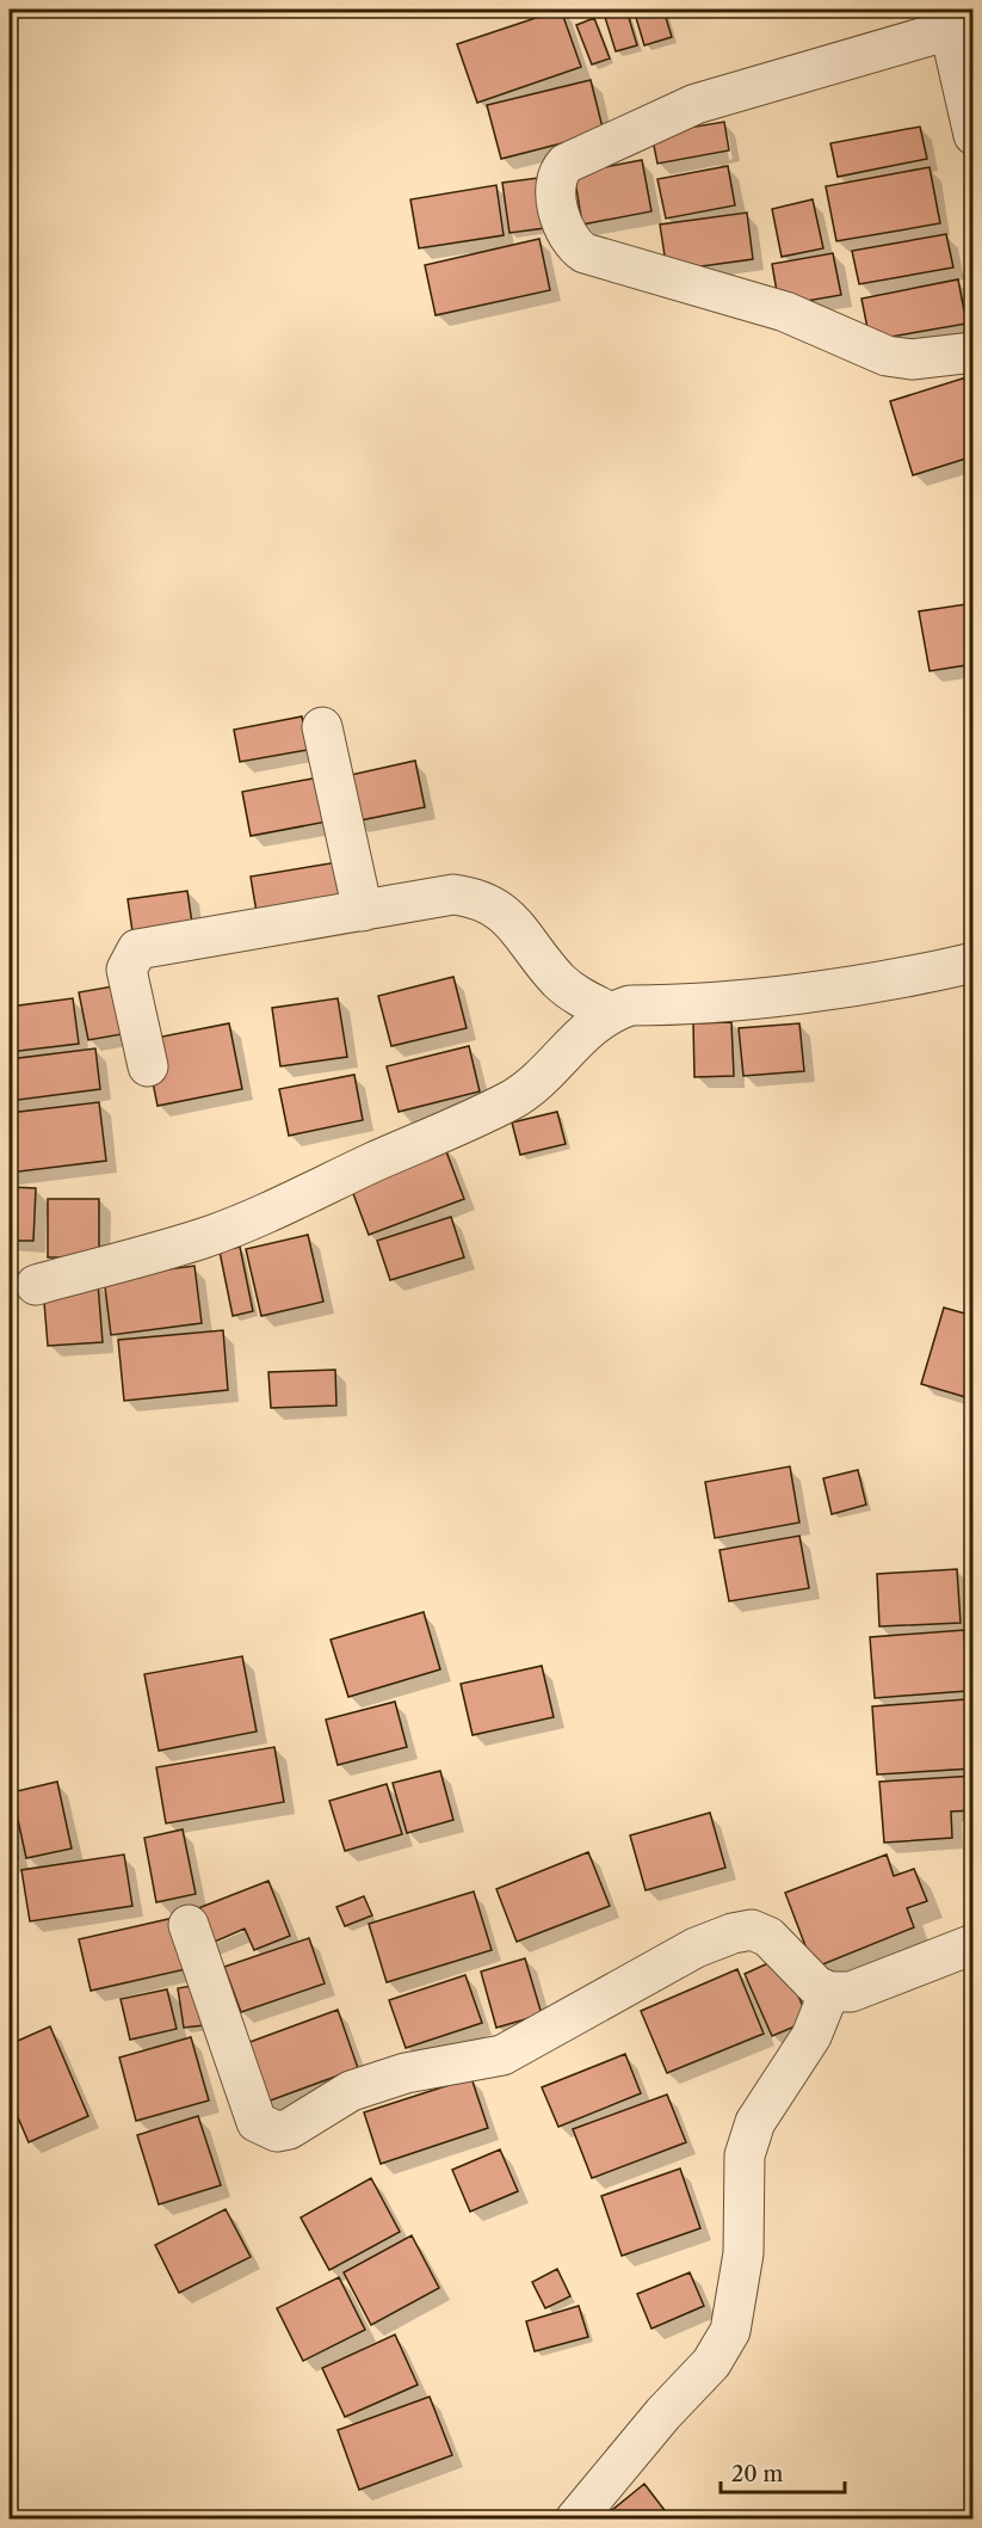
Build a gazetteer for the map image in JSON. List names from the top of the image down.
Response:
{
  "scale_bar": "20 m"
}
